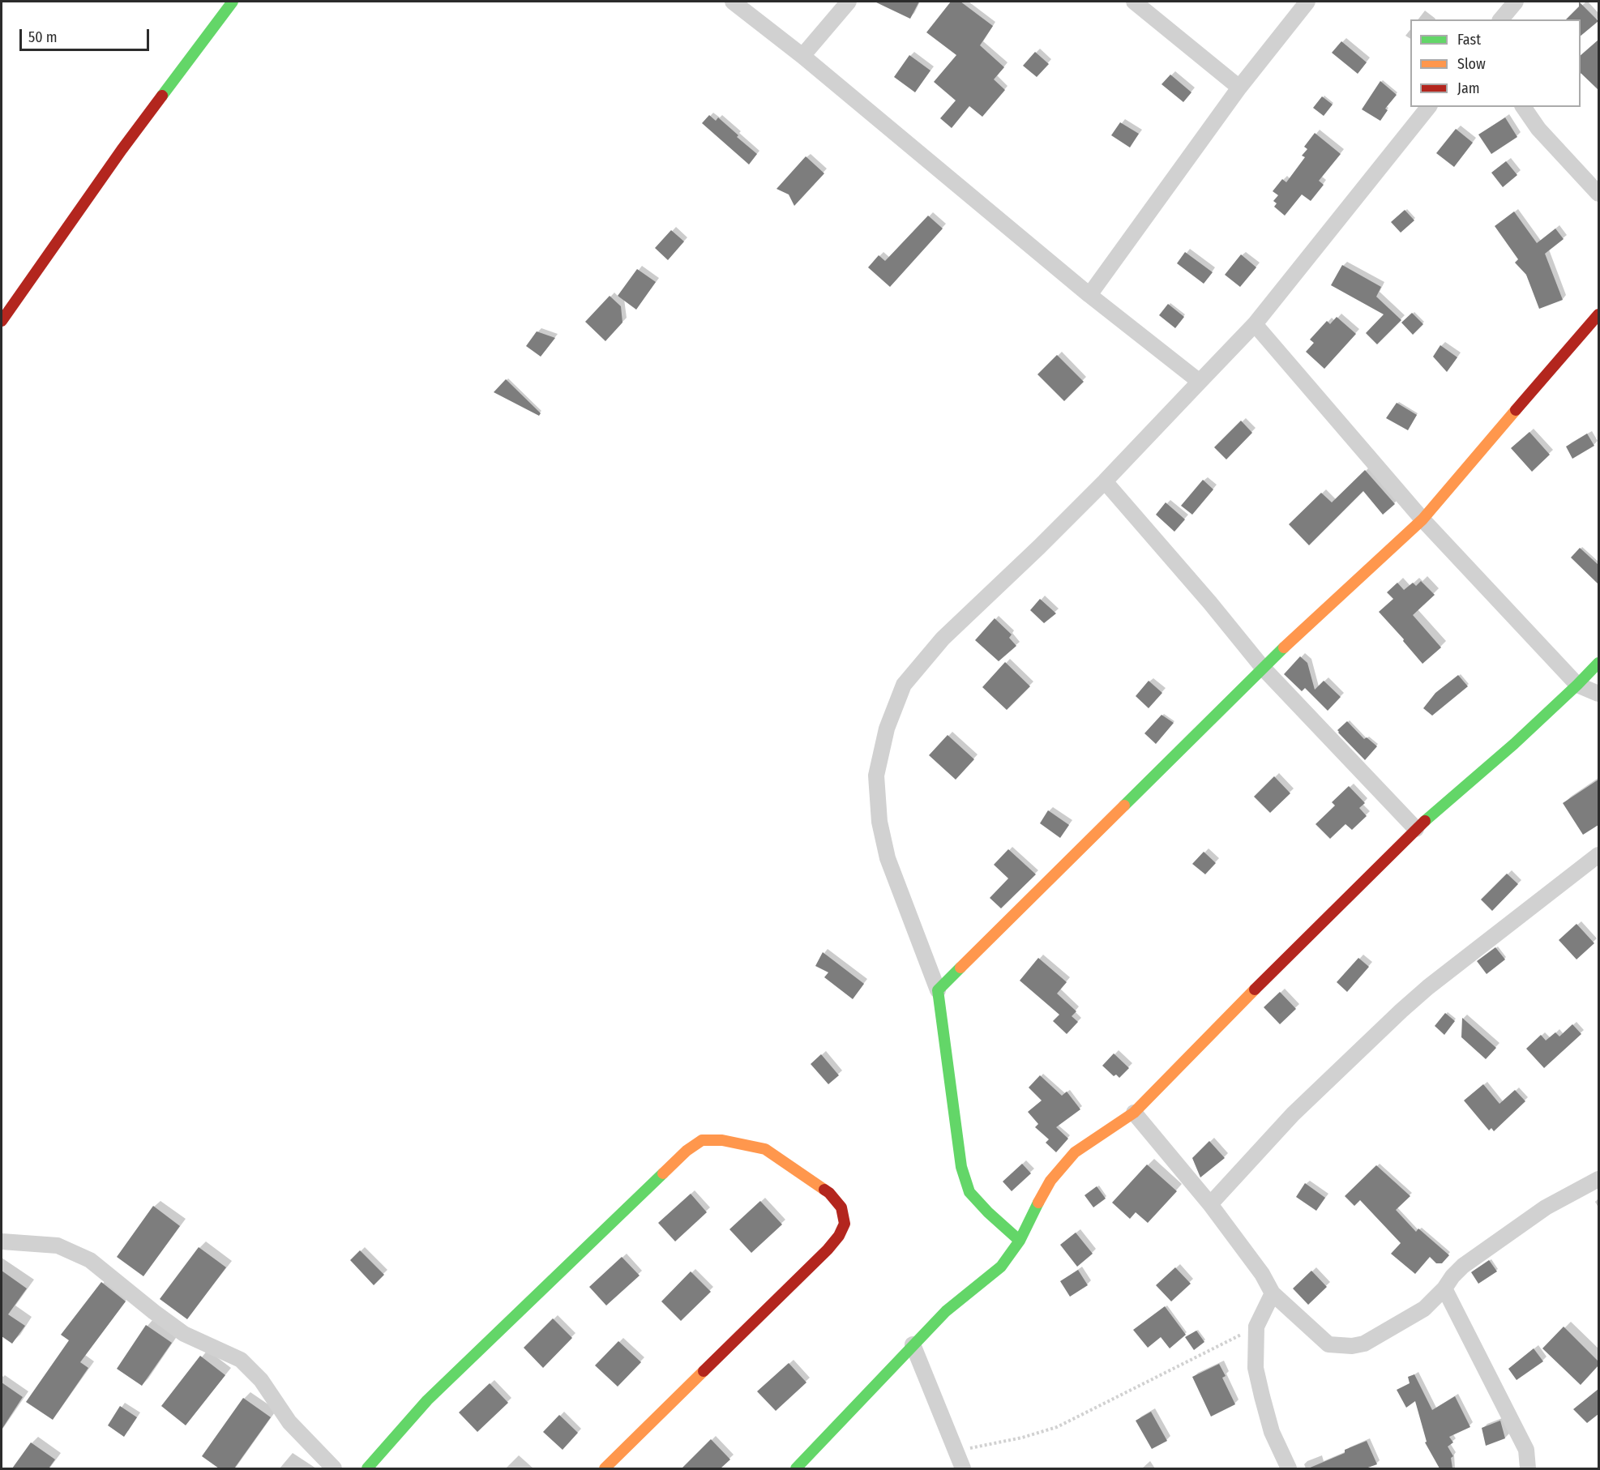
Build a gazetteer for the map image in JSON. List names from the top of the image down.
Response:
{
  "legend": ["Fast", "Slow", "Jam"],
  "scale_bar": "50 m"
}
